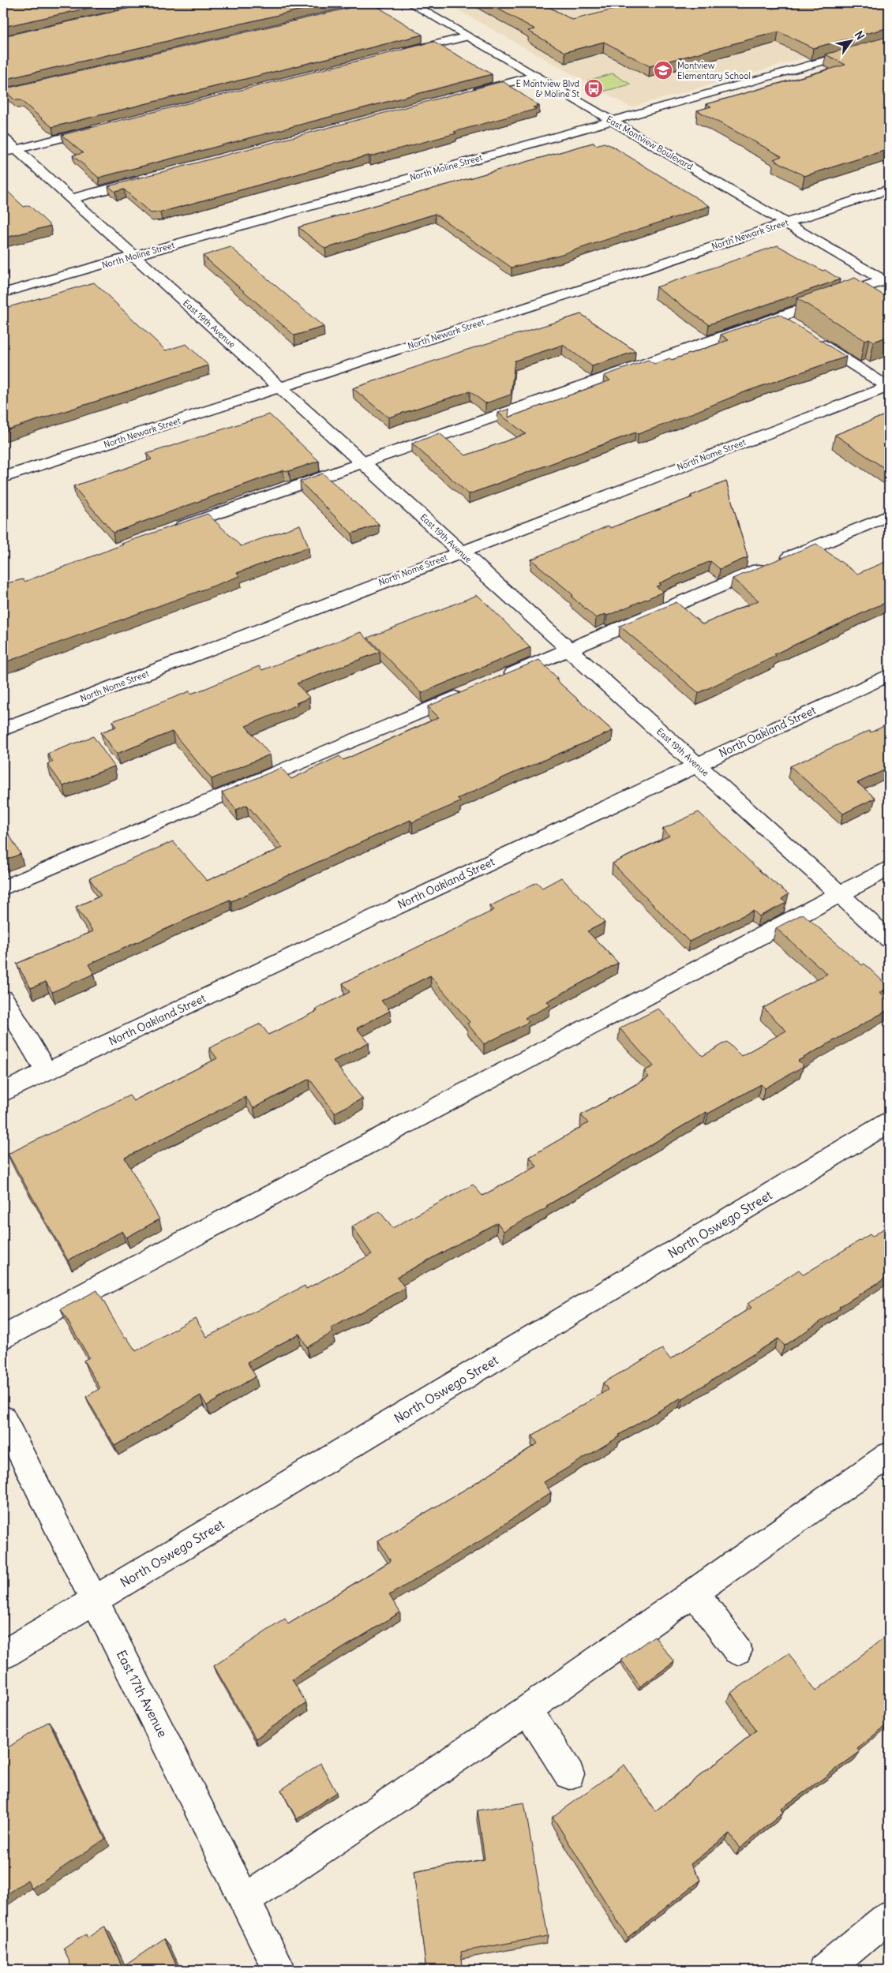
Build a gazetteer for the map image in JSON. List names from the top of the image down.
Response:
{
  "streets": {
    "street": [
      "East Montview Boulevard",
      "North Moline Street",
      "North Newark Street",
      "East 19th Avenue",
      "North Nome Street",
      "North Oakland Street",
      "North Oswego Street",
      "East 17th Avenue"
    ]
  },
  "crossings": [
    ["East Montview Boulevard", "North Moline Street"],
    ["East Montview Boulevard", "North Newark Street"],
    ["North Moline Street", "East 19th Avenue"],
    ["North Newark Street", "East 19th Avenue"],
    ["East 19th Avenue", "North Nome Street"],
    ["East 19th Avenue", "North Oakland Street"],
    ["North Oswego Street", "East 17th Avenue"]
  ],
  "places": {
    "school or university": ["Montview Elementary School"],
    "bus stop": ["E Montview Blvd & Moline St"]
  },
  "north": "top right"
}
